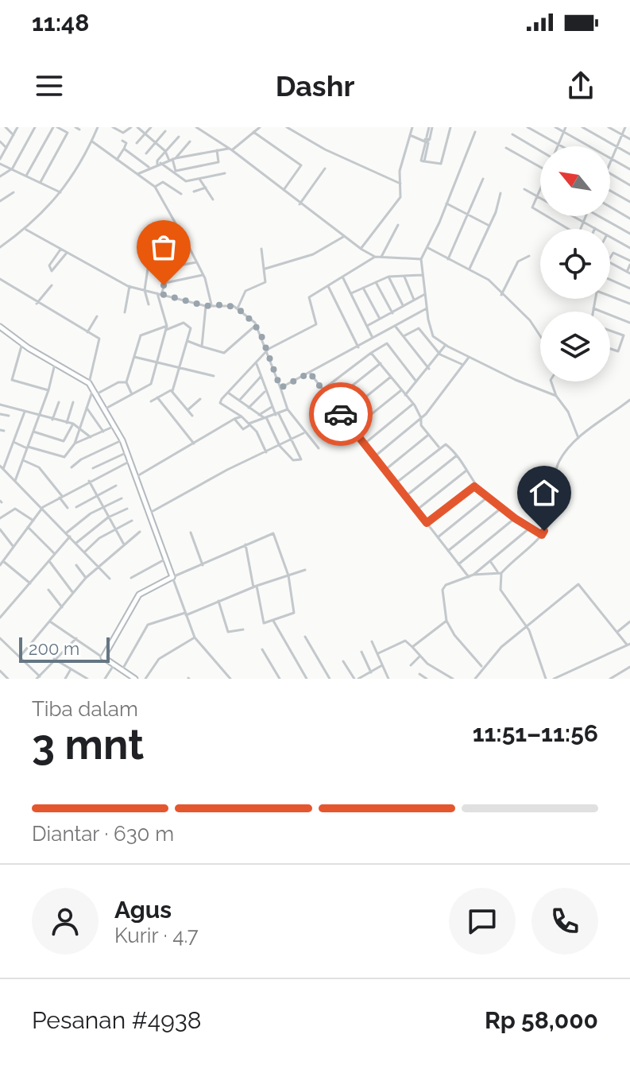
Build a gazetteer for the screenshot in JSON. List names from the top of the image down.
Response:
{
  "scale_bar": "200 m",
  "north": "top left",
  "page": {
    "status": "11:48",
    "header": "Dashr",
    "scale": "200 m",
    "heading": ["3 mnt", "Tiba dalam", "11:51–11:56"],
    "panel": [
      "Agus",
      "Kurir · 4.7",
      "Pesanan #4938",
      "Rp 58,000"
    ],
    "bar": "Diantar · 630 m"
  }
}
